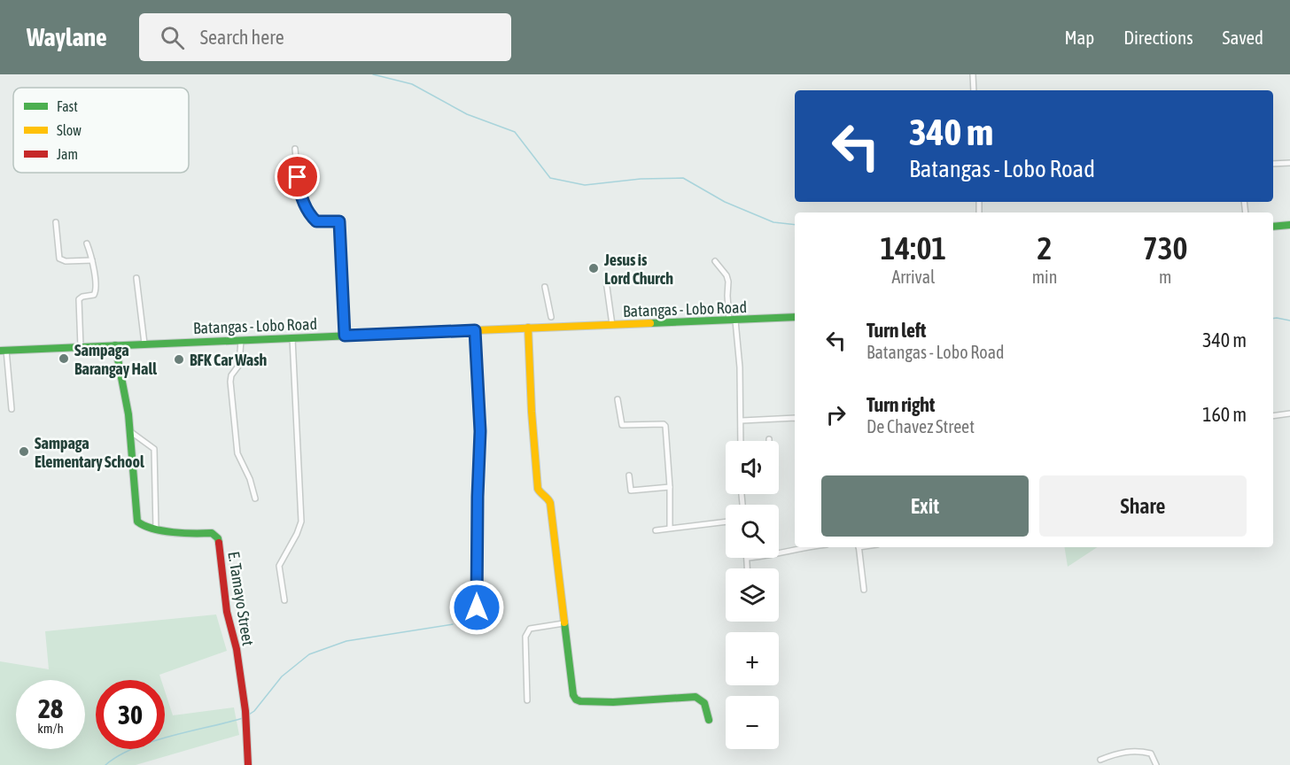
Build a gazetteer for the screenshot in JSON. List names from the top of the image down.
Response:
{
  "streets": {
    "street": ["Batangas - Lobo Road", "E. Tamayo Street"]
  },
  "crossings": [
    ["Batangas - Lobo Road", "E. Tamayo Street"]
  ],
  "places": [
    "Jesus is Lord Church",
    "Sampaga Barangay Hall",
    "BFK Car Wash",
    "Sampaga Elementary School"
  ],
  "legend": ["Fast", "Slow", "Jam"],
  "page": {
    "header": "Waylane",
    "search": "Search here",
    "nav": ["Map", "Directions", "Saved"],
    "turn": ["340 m", "Batangas - Lobo Road"],
    "eta": [
      "14:01",
      "Arrival",
      "2",
      "min",
      "730",
      "m"
    ],
    "list": [
      {
        "name": "Turn left",
        "note": "Batangas - Lobo Road",
        "value": "340 m"
      },
      {
        "name": "Turn right",
        "note": "De Chavez Street",
        "value": "160 m"
      }
    ],
    "map_buttons": ["+", "−"],
    "buttons": ["Exit", "Share"],
    "speed": "28 km/h",
    "limit": "30"
  }
}
